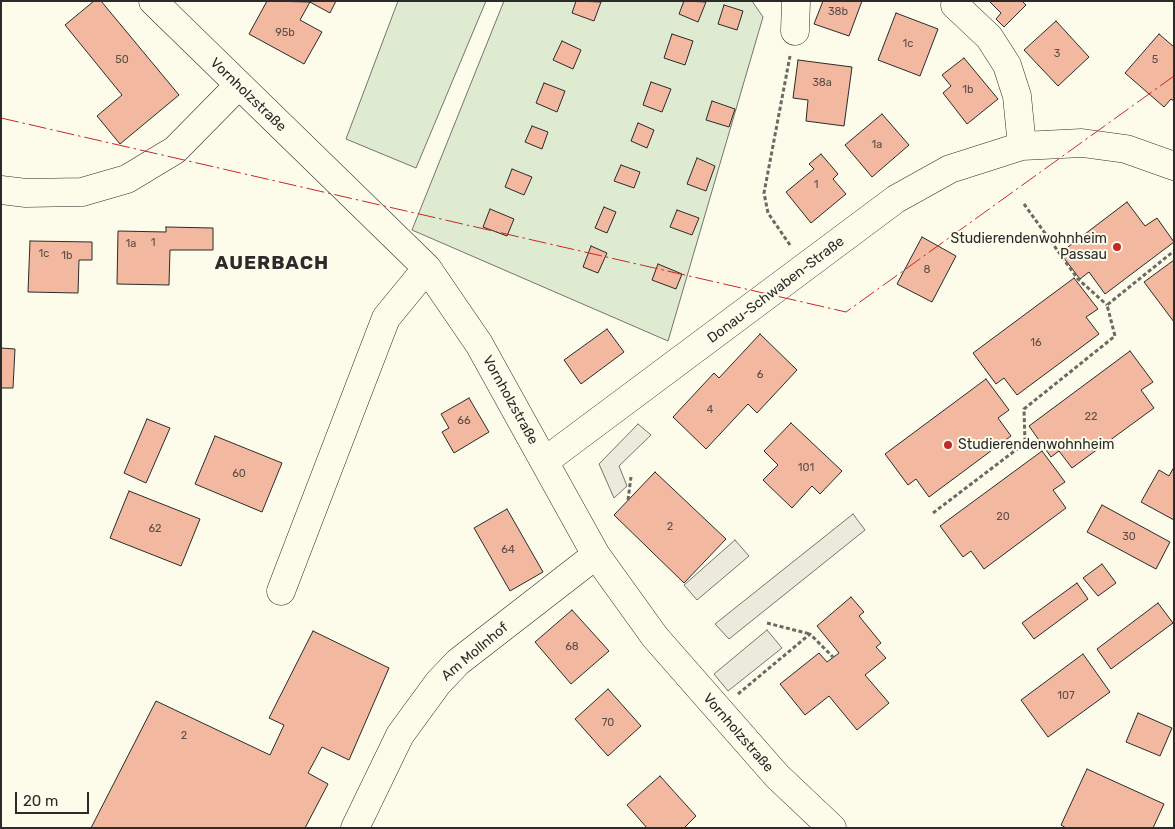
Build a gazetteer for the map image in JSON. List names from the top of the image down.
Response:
{
  "streets": {
    "street": ["Vornholzstraße", "Donau-Schwaben-Straße", "Am Mollnhof"]
  },
  "crossings": [
    ["Vornholzstraße", "Donau-Schwaben-Straße"],
    ["Vornholzstraße", "Am Mollnhof"]
  ],
  "districts": ["AUERBACH"],
  "places": ["Studierendenwohnheim Passau", "Studierendenwohnheim"],
  "house_numbers": [
    "38b",
    "95b",
    "1c",
    "3",
    "50",
    "5",
    "38a",
    "1b",
    "1a",
    "1",
    "1",
    "1a",
    "1c",
    "1b",
    "8",
    "16",
    "6",
    "4",
    "22",
    "66",
    "101",
    "60",
    "20",
    "2",
    "62",
    "30",
    "64",
    "68",
    "107",
    "70",
    "2"
  ],
  "scale_bar": "20 m"
}
